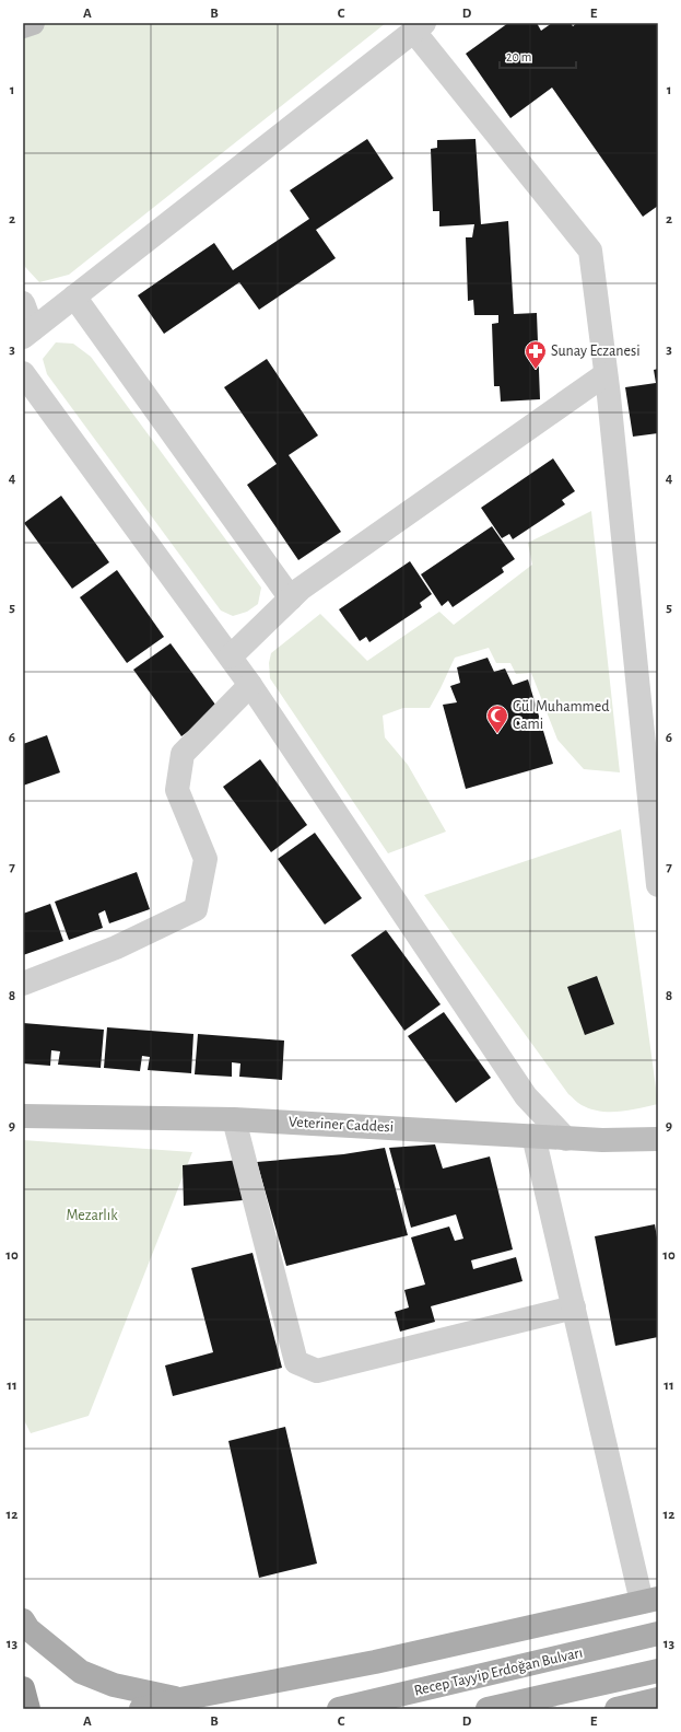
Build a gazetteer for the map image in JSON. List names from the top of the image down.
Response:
{
  "streets": {
    "main road": ["Veteriner Caddesi", "Recep Tayyip Erdoğan Bulvarı"]
  },
  "parks": ["Mezarlık"],
  "places": {
    "pharmacy": ["Sunay Eczanesi"],
    "mosque": ["Gül Muhammed Cami"]
  },
  "scale_bar": "20 m",
  "grid": {
    "columns": [
      "A",
      "B",
      "C",
      "D",
      "E"
    ],
    "rows": [
      "1",
      "2",
      "3",
      "4",
      "5",
      "6",
      "7",
      "8",
      "9",
      "10",
      "11",
      "12",
      "13"
    ]
  }
}
